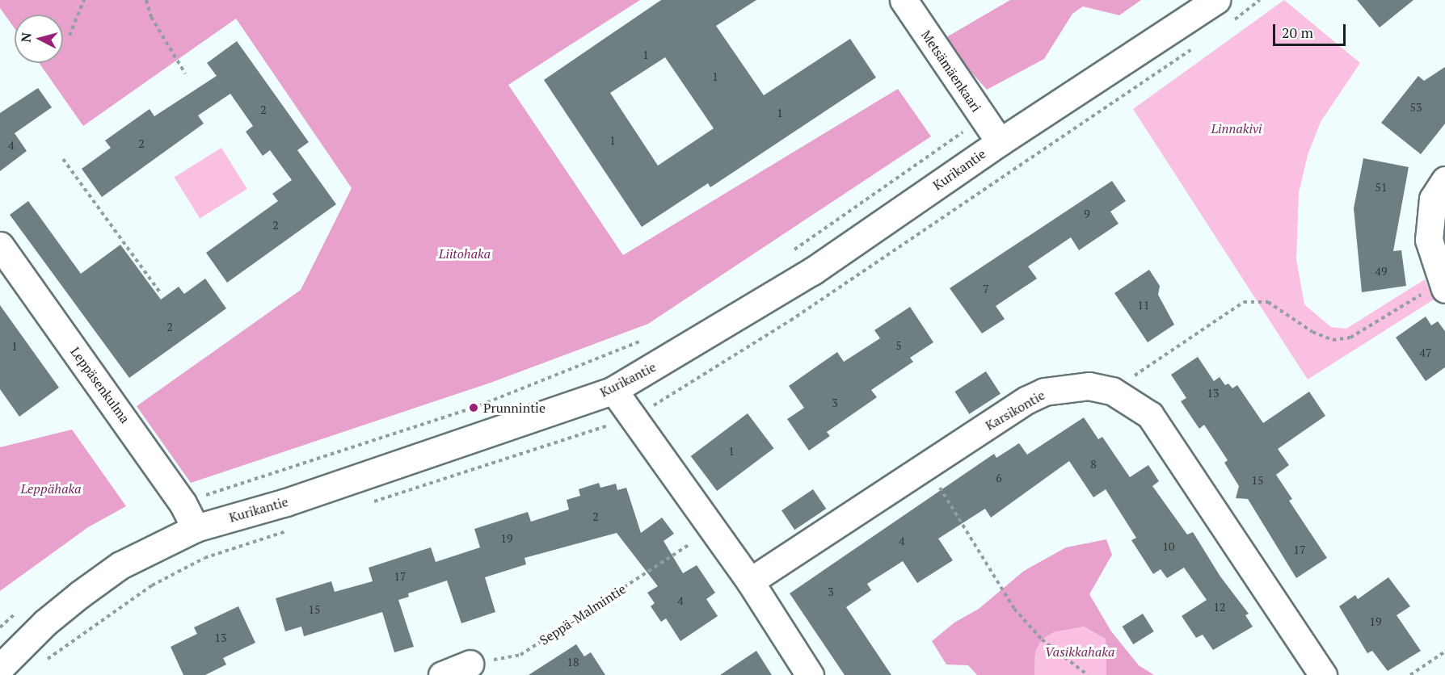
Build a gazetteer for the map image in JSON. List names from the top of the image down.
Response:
{
  "streets": {
    "street": [
      "Metsämäenkaari",
      "Kurikantie",
      "Leppäsenkulma",
      "Karsikontie"
    ],
    "path": ["Seppä-Malmintie"]
  },
  "crossings": [
    ["Metsämäenkaari", "Kurikantie"],
    ["Kurikantie", "Leppäsenkulma"]
  ],
  "parks": [
    "Linnakivi",
    "Liitohaka",
    "Leppähaka",
    "Vasikkahaka"
  ],
  "places": ["Prunnintie"],
  "house_numbers": [
    "1",
    "1",
    "53",
    "2",
    "1",
    "1",
    "2",
    "4",
    "51",
    "9",
    "2",
    "49",
    "7",
    "11",
    "2",
    "5",
    "1",
    "47",
    "13",
    "3",
    "1",
    "8",
    "6",
    "15",
    "2",
    "19",
    "4",
    "10",
    "17",
    "17",
    "3",
    "4",
    "12",
    "15",
    "19",
    "13",
    "18"
  ],
  "scale_bar": "20 m",
  "north": "left"
}
